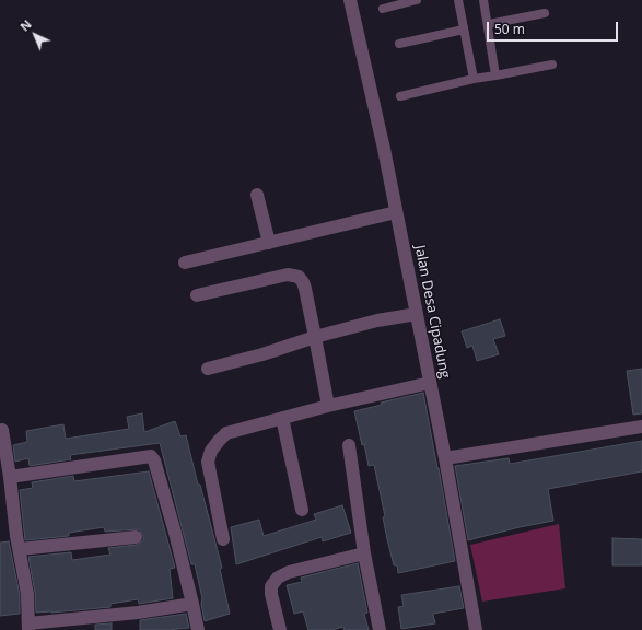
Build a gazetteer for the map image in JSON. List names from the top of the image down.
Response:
{
  "streets": {
    "street": ["Jalan Desa Cipadung"]
  },
  "scale_bar": "50 m",
  "north": "top left"
}
